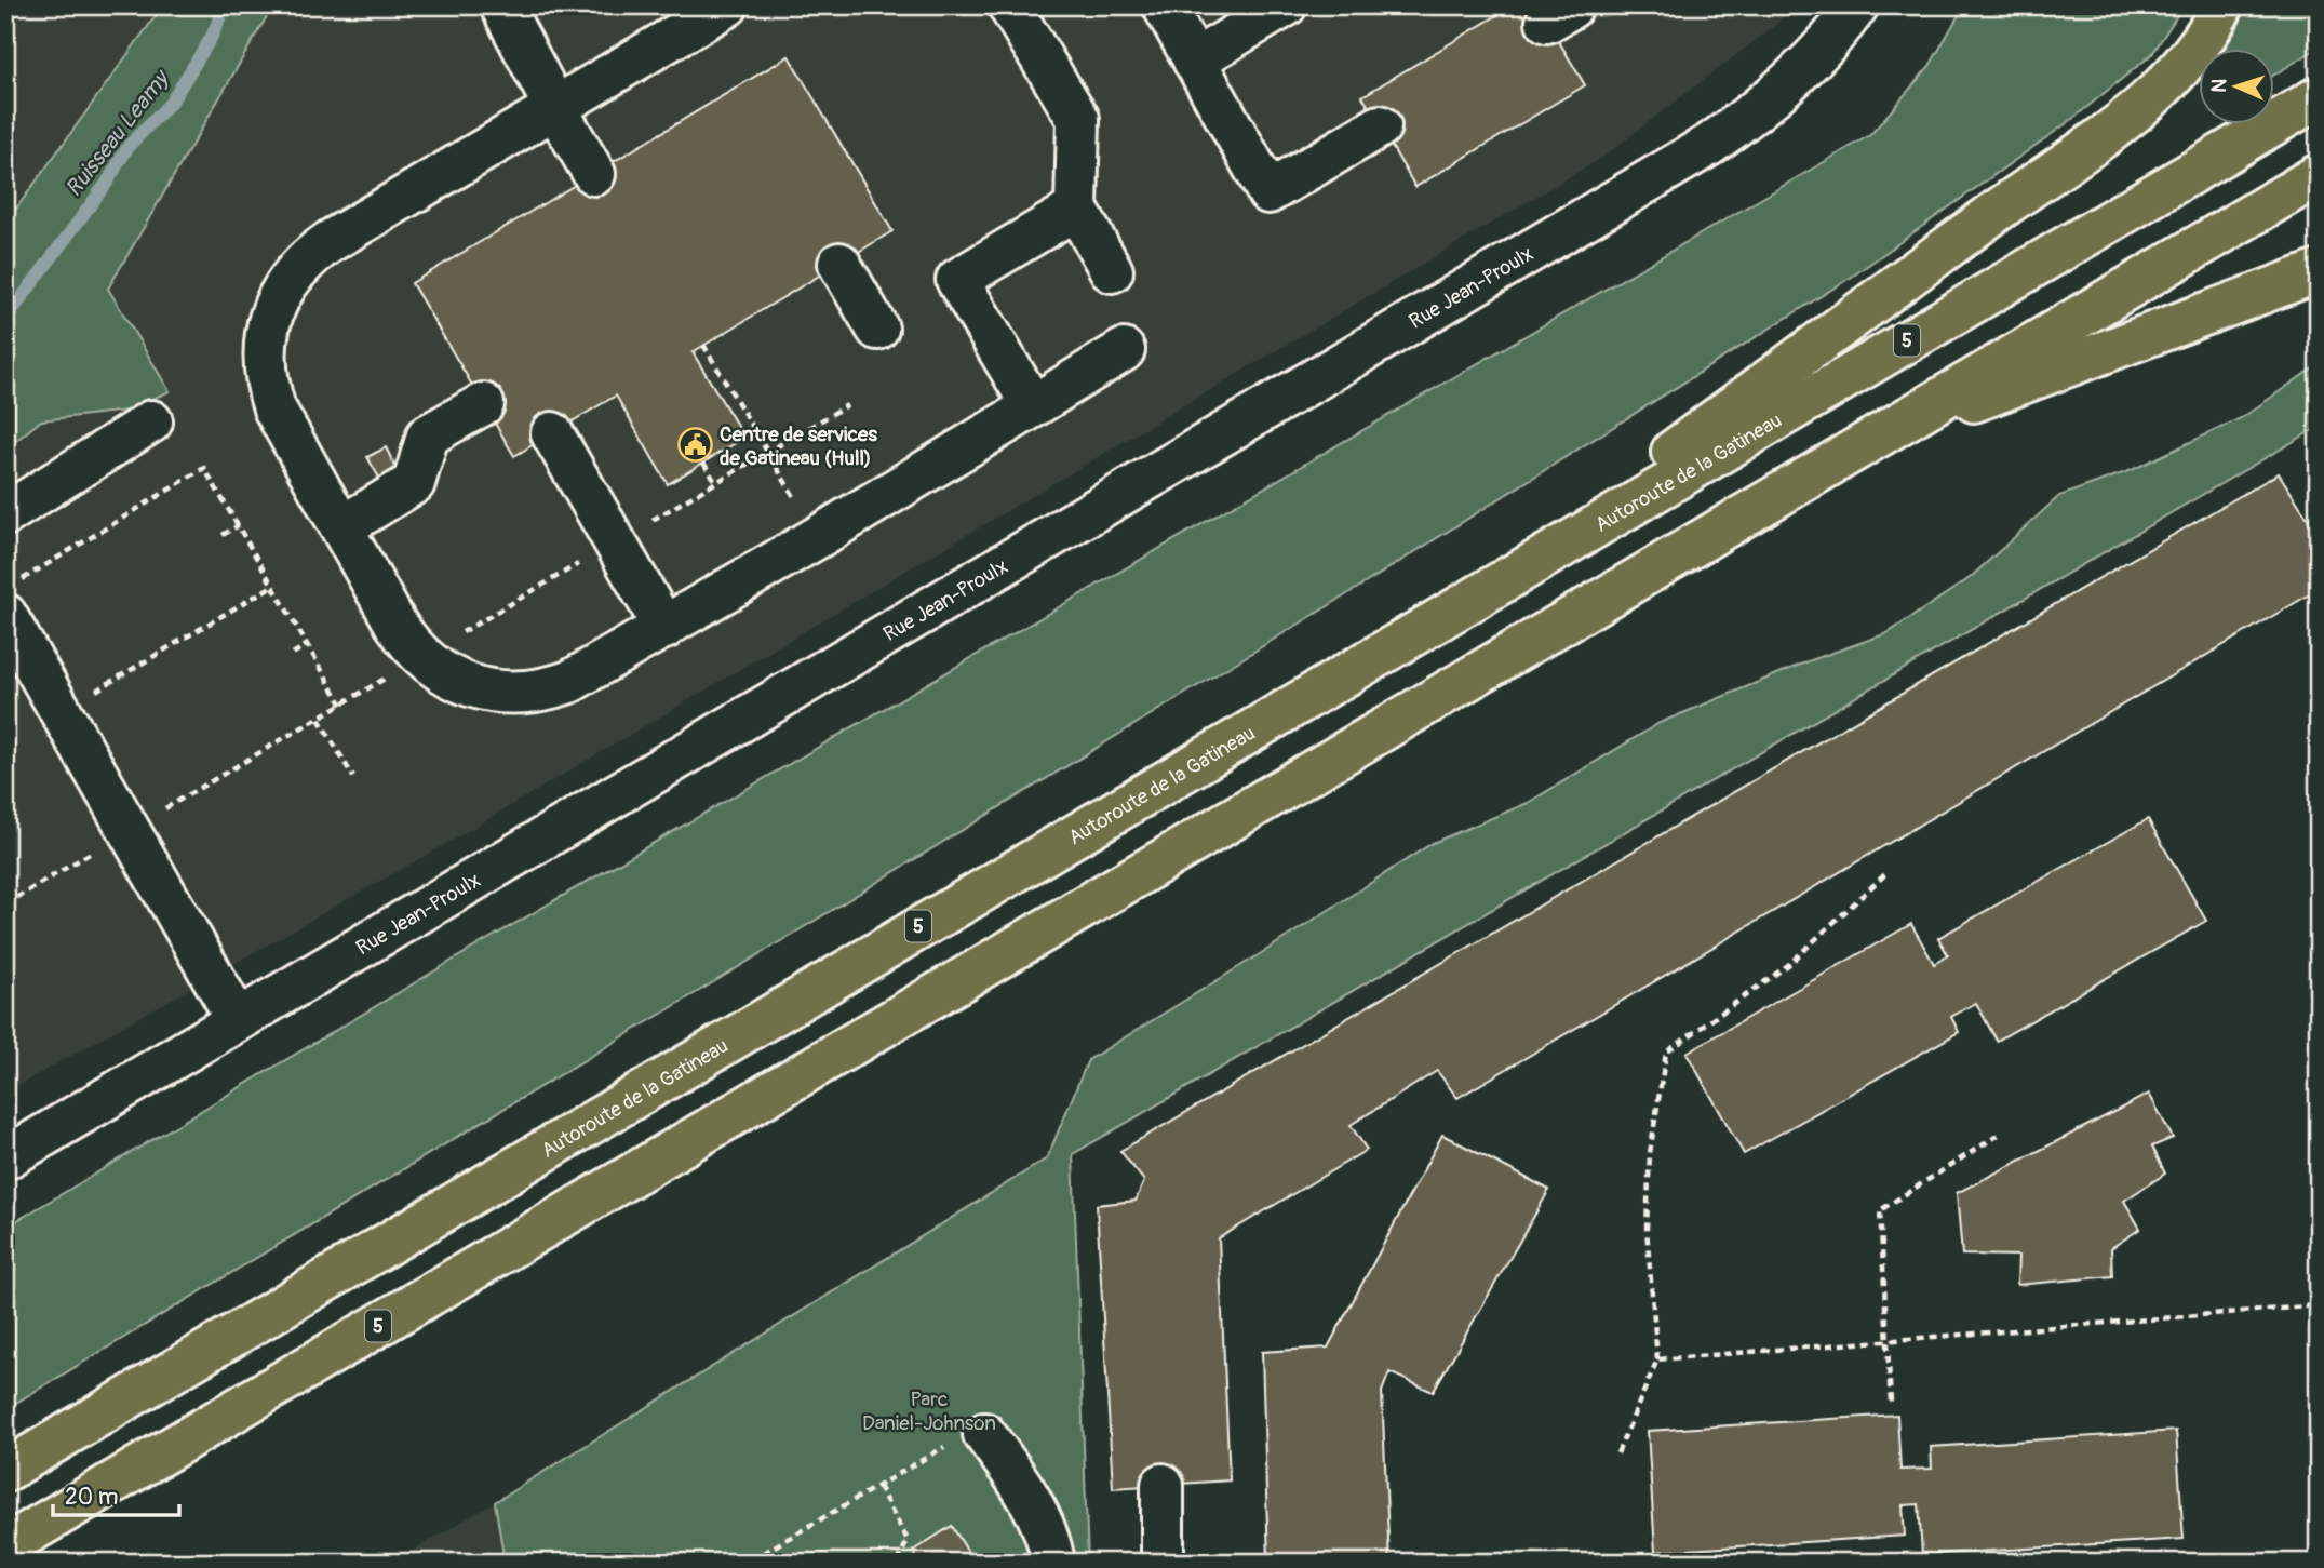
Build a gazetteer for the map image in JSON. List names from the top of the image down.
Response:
{
  "streets": {
    "highway": ["5", "Autoroute de la Gatineau"],
    "street": ["Rue Jean-Proulx"]
  },
  "water": ["Ruisseau Leamy"],
  "parks": ["Parc Daniel-Johnson"],
  "places": {
    "public building": ["Centre de services de Gatineau (Hull)"]
  },
  "scale_bar": "20 m",
  "north": "left"
}
